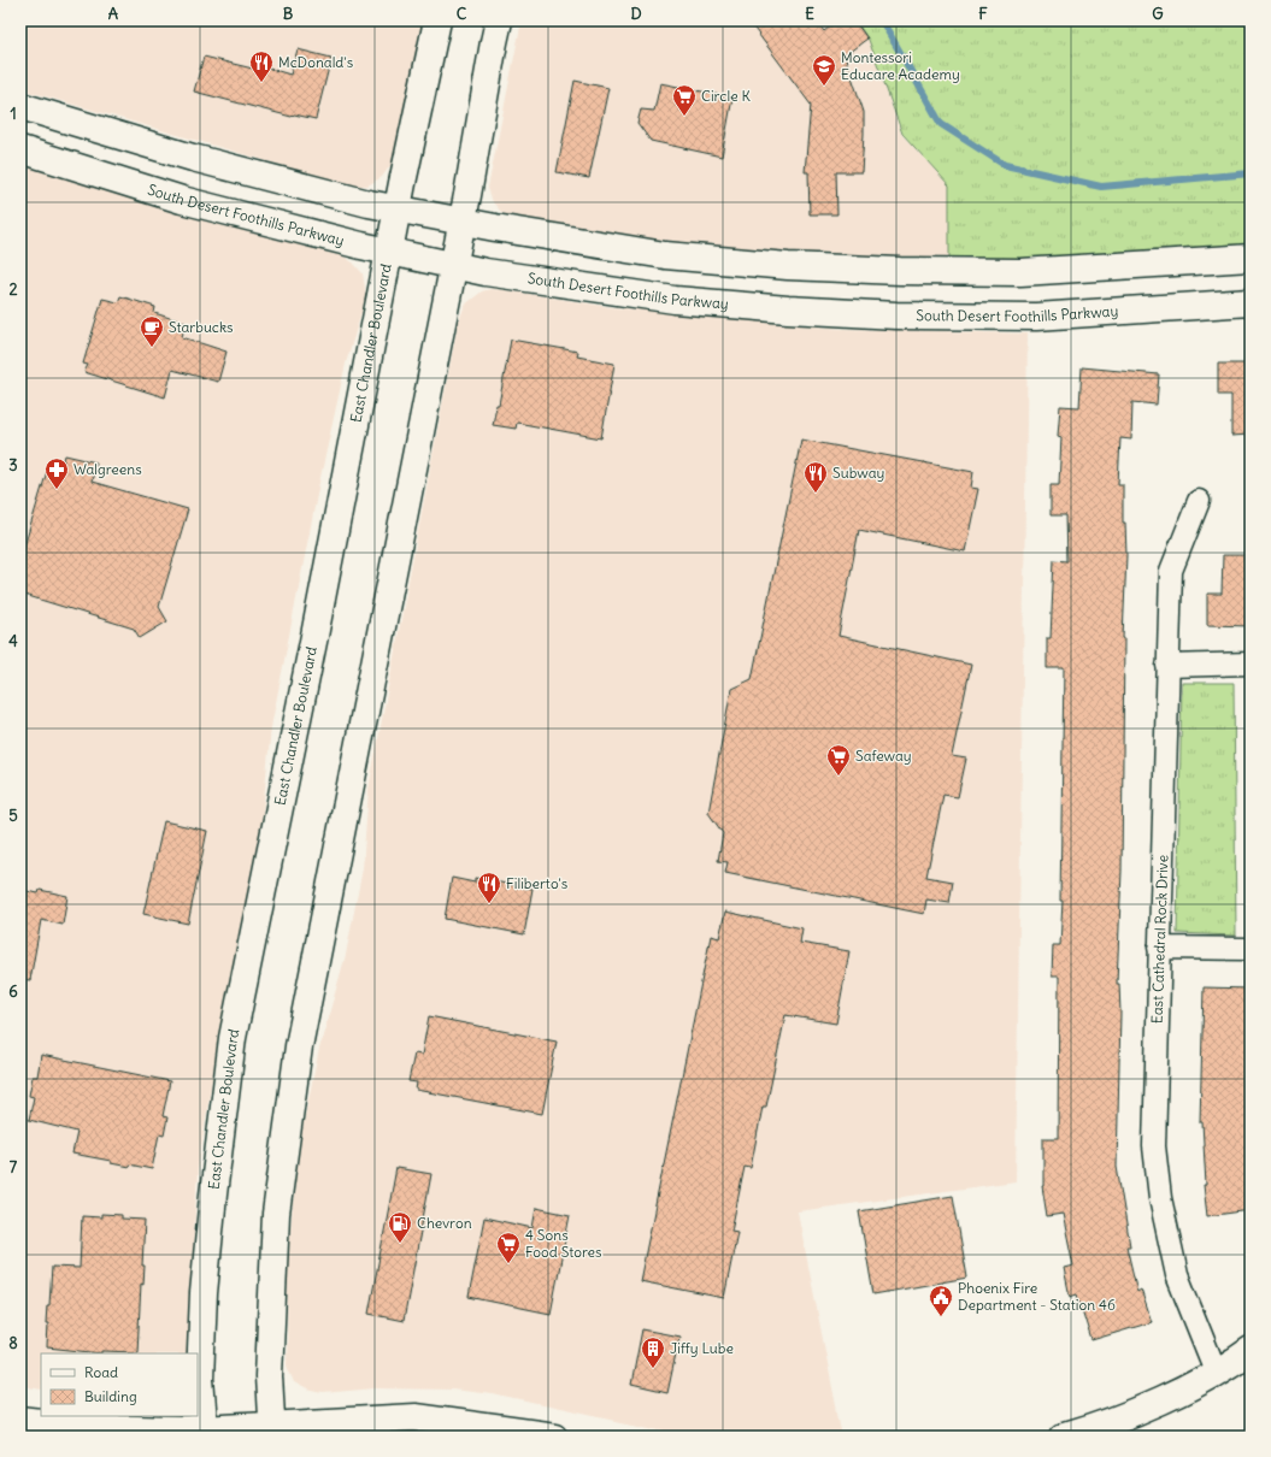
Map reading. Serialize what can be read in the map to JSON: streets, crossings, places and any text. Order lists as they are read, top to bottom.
{
  "streets": {
    "street": ["South Desert Foothills Parkway", "East Chandler Boulevard", "East Cathedral Rock Drive"]
  },
  "crossings": [
    ["South Desert Foothills Parkway", "East Chandler Boulevard"]
  ],
  "places": {
    "restaurant": ["McDonald's", "Subway", "Filiberto's"],
    "school or university": ["Montessori Educare Academy"],
    "supermarket": ["Circle K", "Safeway", "4 Sons Food Stores"],
    "cafe": ["Starbucks"],
    "pharmacy": ["Walgreens"],
    "fuel station": ["Chevron"],
    "public building": ["Phoenix Fire Department - Station 46"],
    "building": ["Jiffy Lube"]
  },
  "legend": ["Road", "Building"],
  "grid": {
    "columns": [
      "A",
      "B",
      "C",
      "D",
      "E",
      "F",
      "G"
    ],
    "rows": [
      "1",
      "2",
      "3",
      "4",
      "5",
      "6",
      "7",
      "8"
    ]
  }
}
